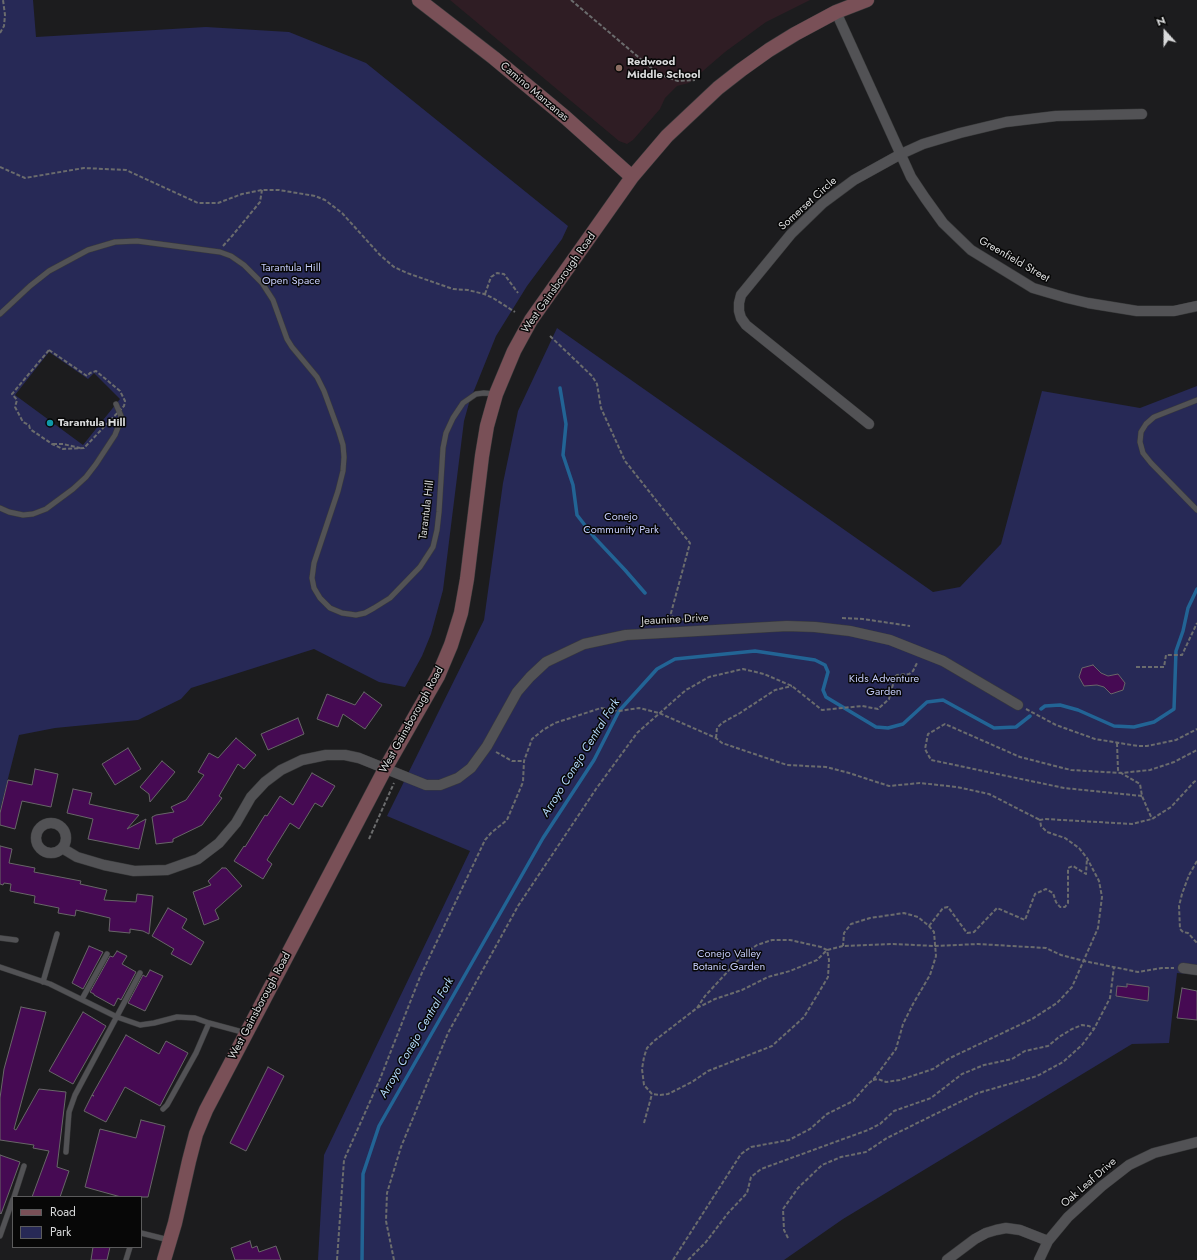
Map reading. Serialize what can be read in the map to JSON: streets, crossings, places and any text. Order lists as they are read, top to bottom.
{
  "streets": {
    "street": [
      "Camino Manzanas",
      "Somerset Circle",
      "Greenfield Street",
      "West Gainsborough Road",
      "Jeaunine Drive",
      "Oak Leaf Drive"
    ],
    "lane": ["Tarantula Hill"]
  },
  "crossings": [
    ["Camino Manzanas", "West Gainsborough Road"],
    ["Somerset Circle", "Greenfield Street"],
    ["West Gainsborough Road", "Tarantula Hill"],
    ["West Gainsborough Road", "Jeaunine Drive"]
  ],
  "water": ["Arroyo Conejo Central Fork"],
  "parks": [
    "Tarantula Hill Open Space",
    "Conejo Community Park",
    "Kids Adventure Garden",
    "Conejo Valley Botanic Garden"
  ],
  "places": ["Redwood Middle School", "Tarantula Hill"],
  "legend": ["Road", "Park"],
  "north": "top"
}
